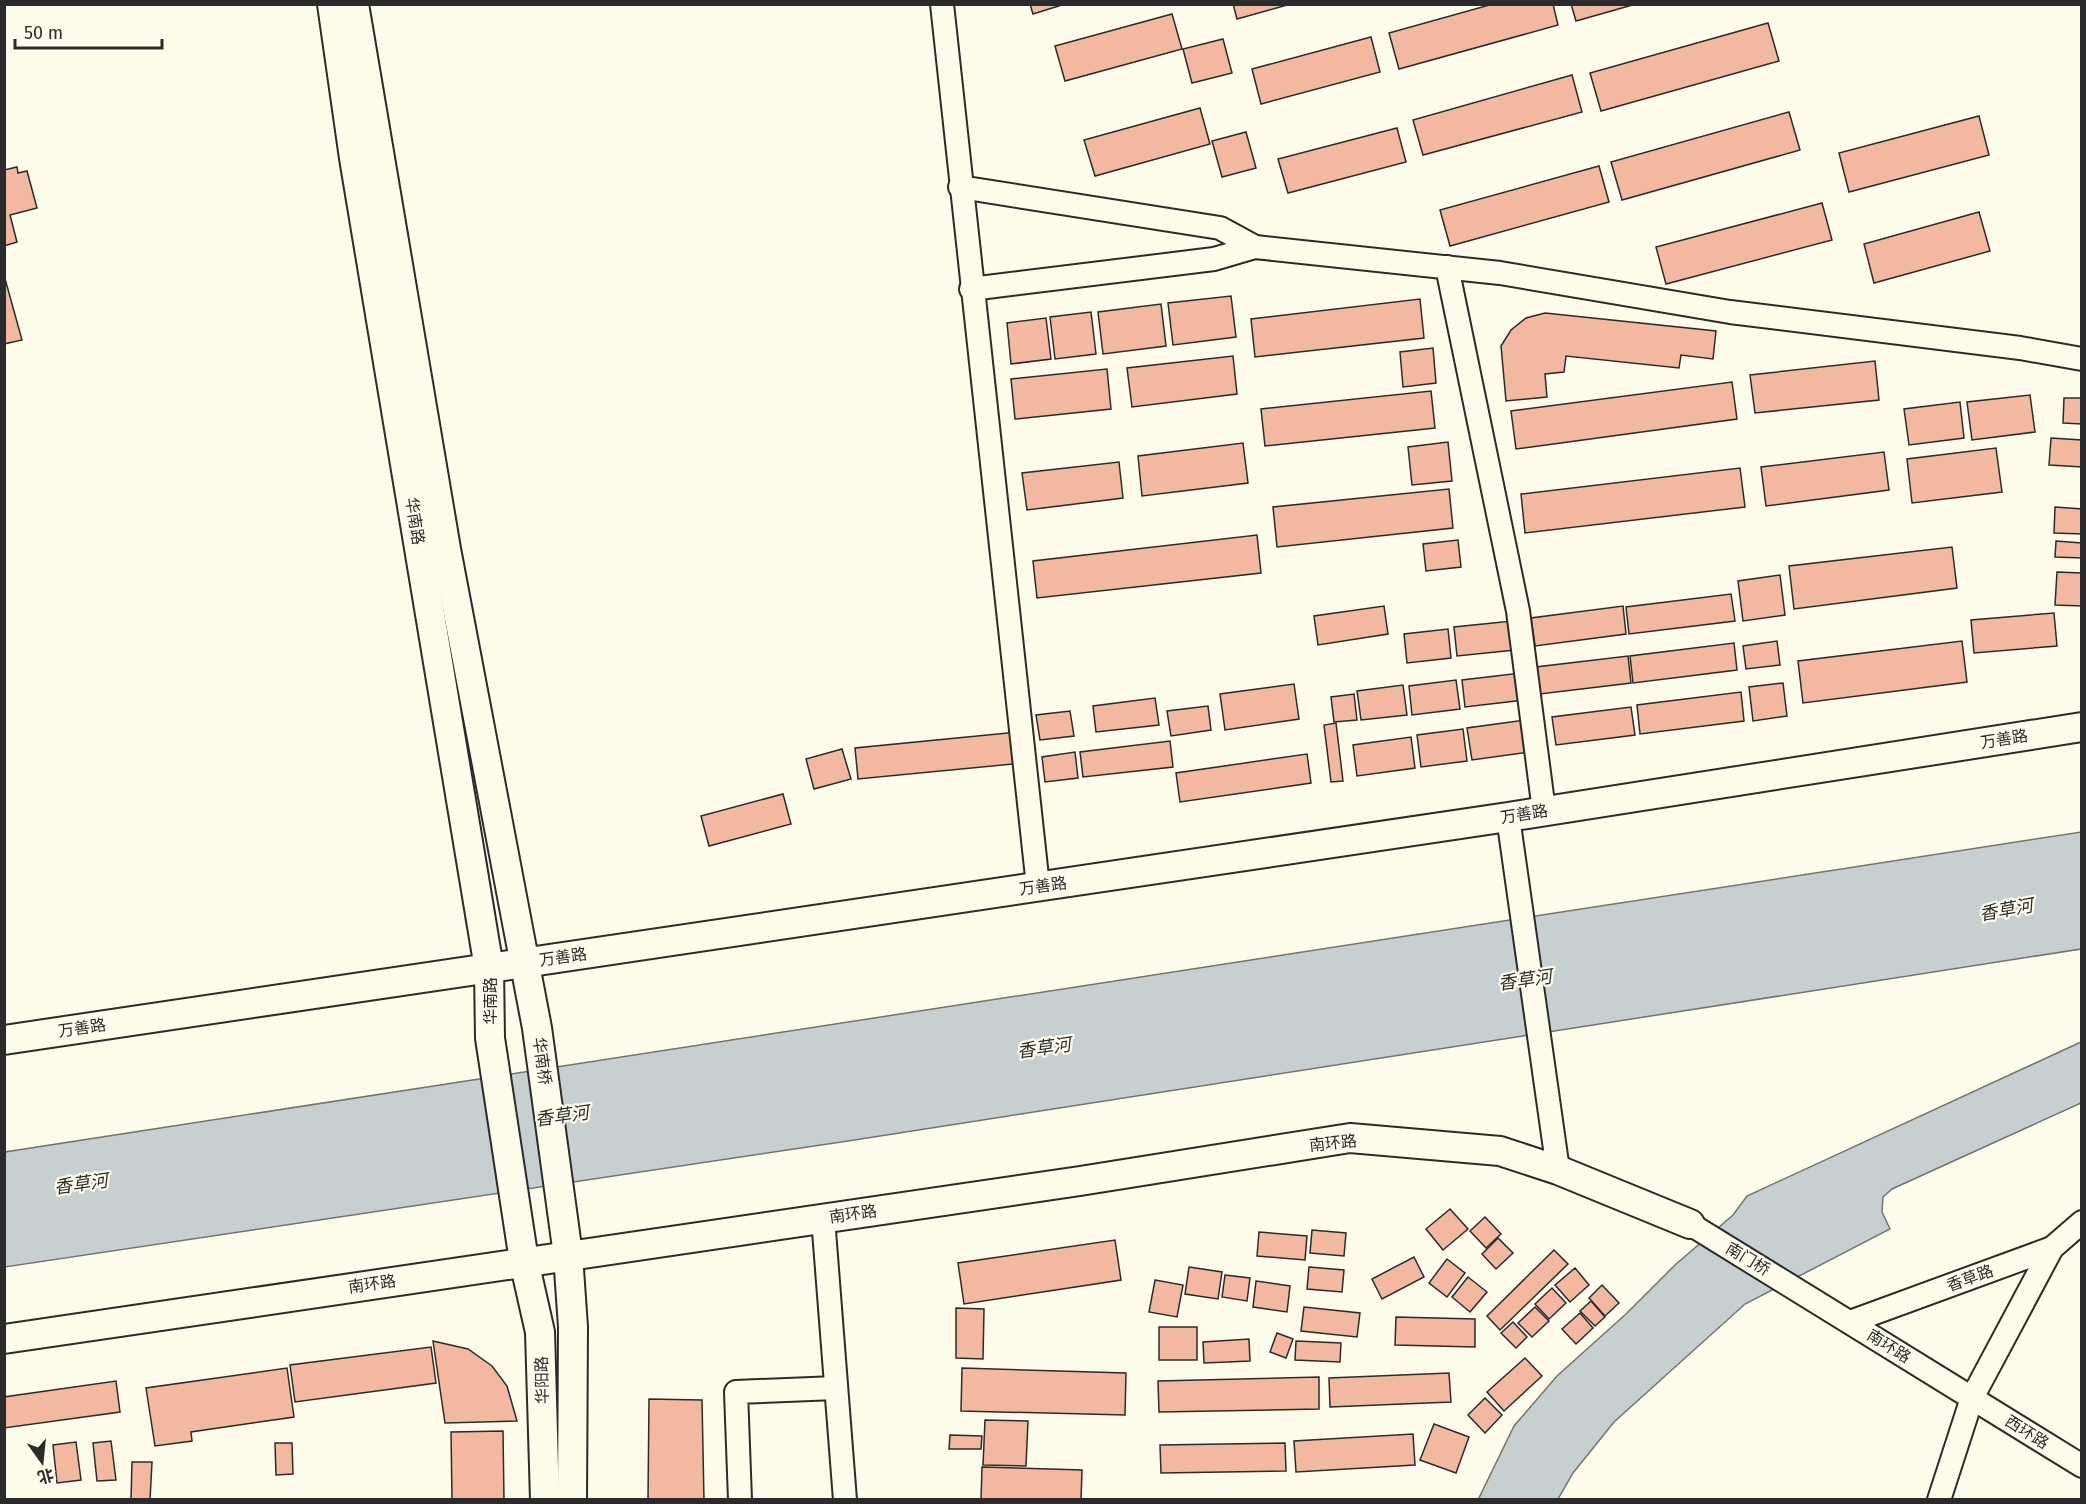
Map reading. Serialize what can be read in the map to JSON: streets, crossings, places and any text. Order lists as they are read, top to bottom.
{
  "streets": {
    "main road": [
      "华南路",
      "万善路",
      "华南桥",
      "南环路",
      "华阳路"
    ],
    "street": ["南门桥", "香草路", "西环路"]
  },
  "crossings": [
    ["华南路", "万善路"],
    ["华南路", "华南桥"],
    ["华南路", "南环路"],
    ["华南路", "华阳路"],
    ["华南桥", "南环路"],
    ["南环路", "南门桥"],
    ["南环路", "香草路"],
    ["南环路", "华阳路"],
    ["南环路", "西环路"]
  ],
  "water": ["香草河"],
  "scale_bar": "50 m",
  "north": "bottom"
}
